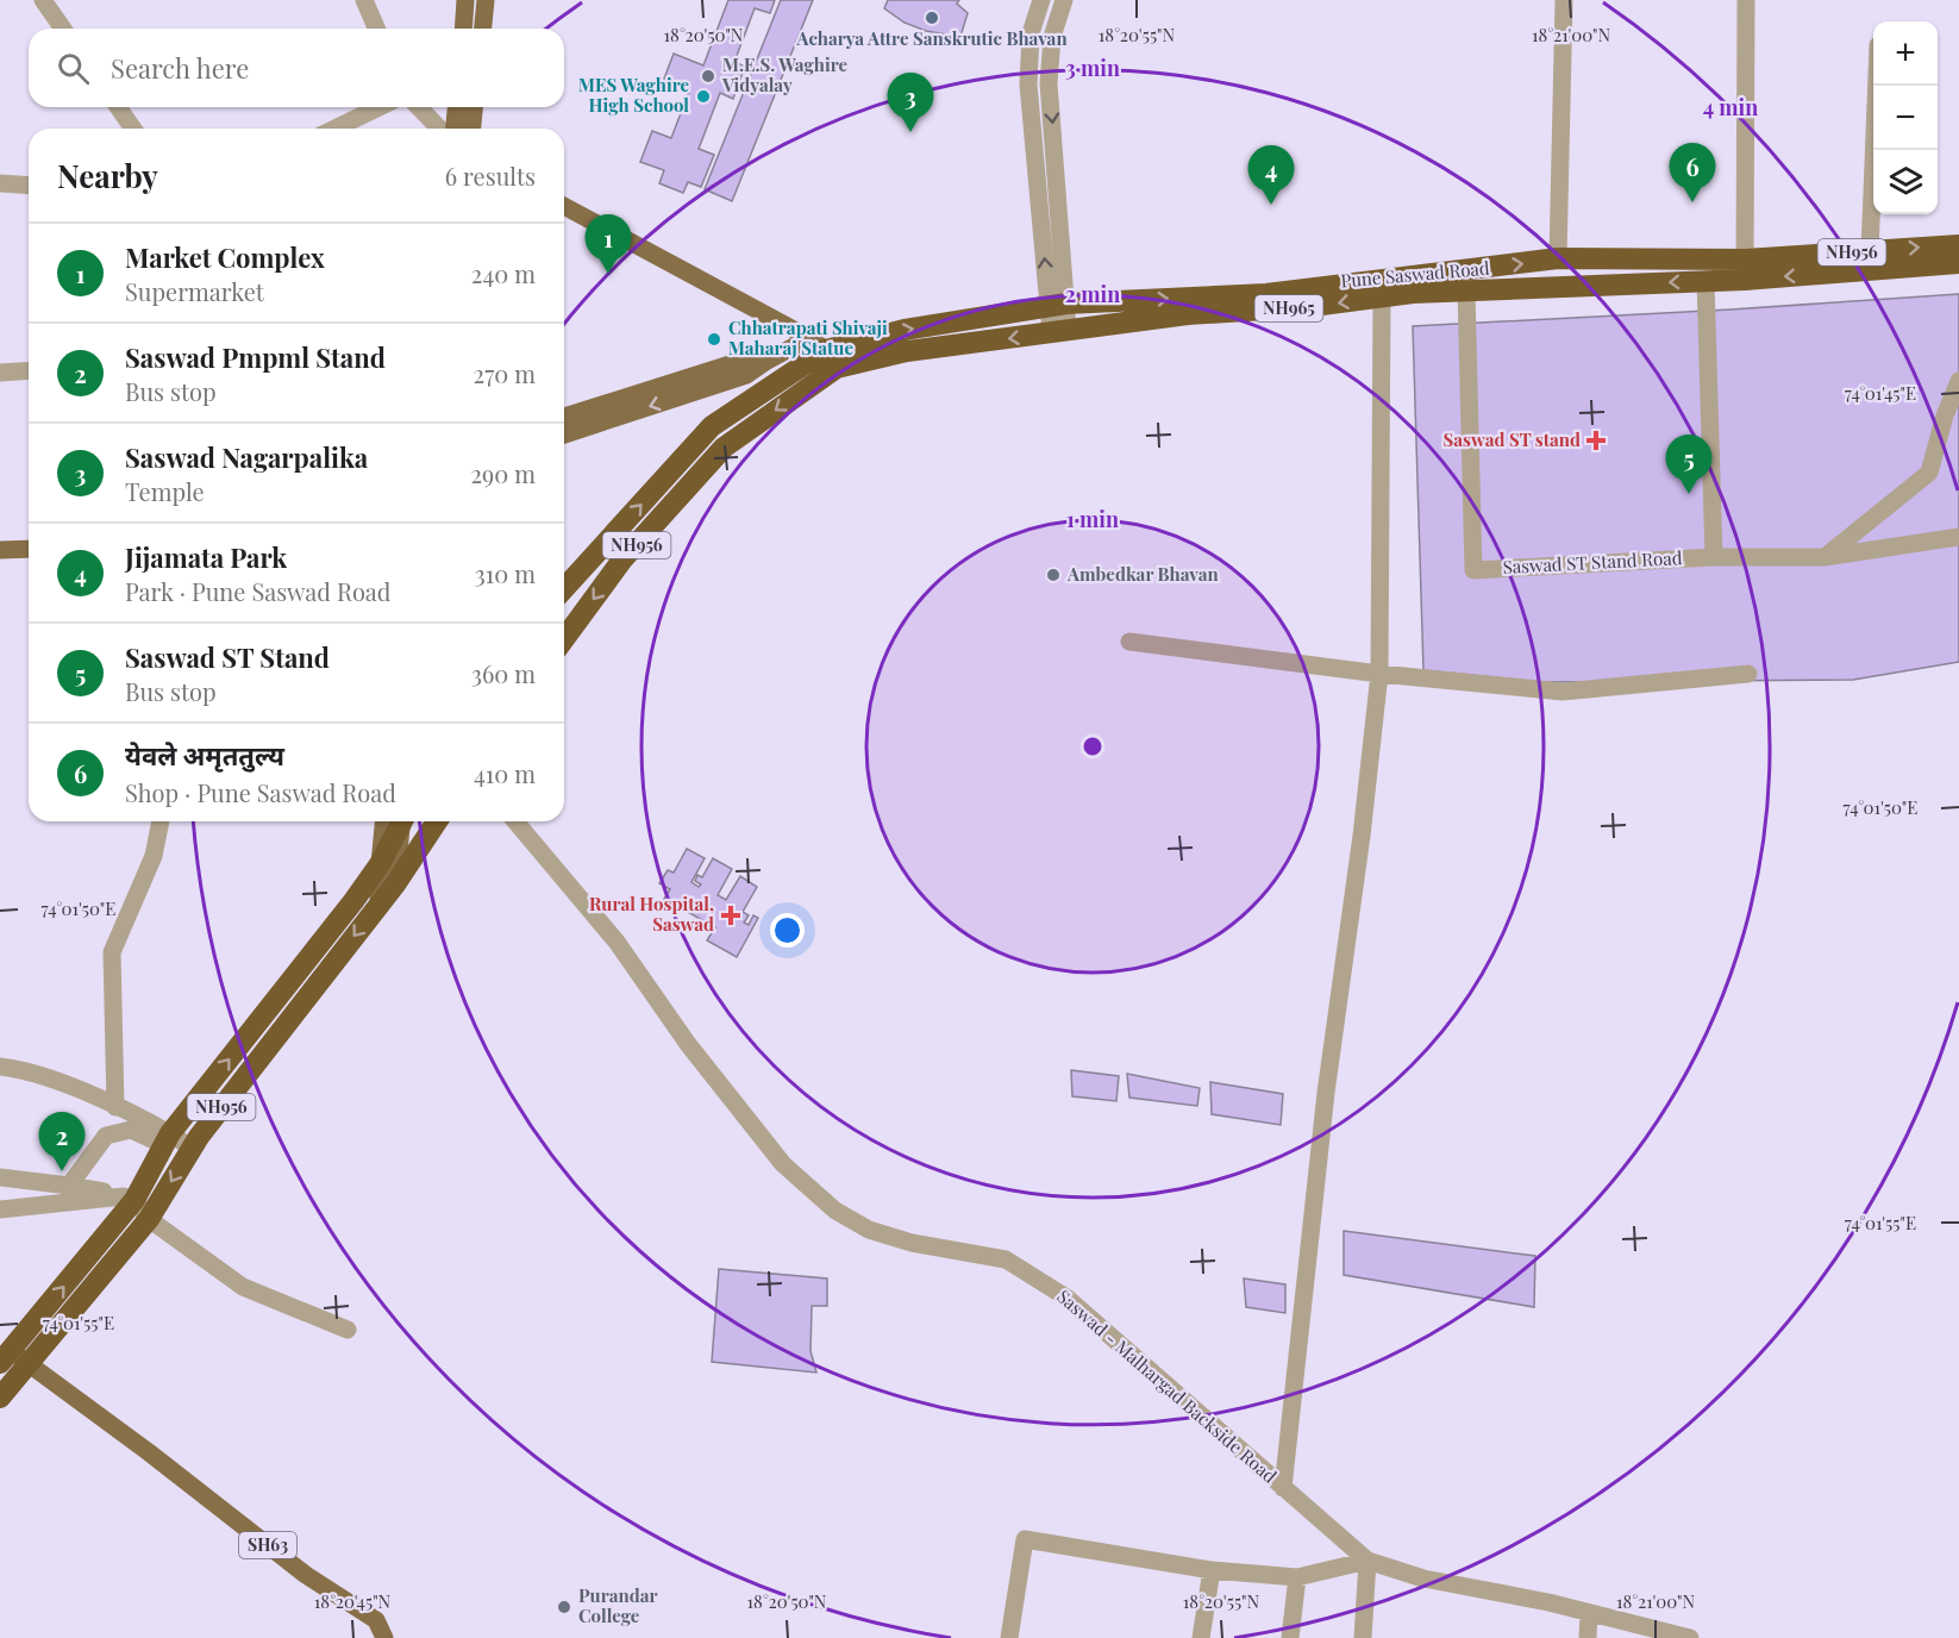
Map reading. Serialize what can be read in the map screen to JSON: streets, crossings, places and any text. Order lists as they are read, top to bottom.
{
  "streets": {
    "highway": ["NH956", "Pune Saswad Road", "NH965"],
    "main road": ["SH63"],
    "street": ["Saswad ST Stand Road", "Saswad - Malhargad Backside Road"]
  },
  "crossings": [
    ["NH956", "Pune Saswad Road"],
    ["NH956", "NH965"],
    ["NH956", "SH63"],
    ["Pune Saswad Road", "NH965"],
    ["Pune Saswad Road", "Saswad ST Stand Road"]
  ],
  "places": {
    "other": [
      "Acharya Attre Sanskrutic Bhavan",
      "M.E.S. Waghire Vidyalay",
      "MES Waghire High School",
      "Chhatrapati Shivaji Maharaj Statue",
      "Ambedkar Bhavan",
      "Purandar College"
    ],
    "health": ["Saswad ST stand", "Rural Hospital, Saswad"]
  },
  "page": {
    "map_buttons": ["+", "−"],
    "search": "Search here",
    "pins": [
      "3",
      "6",
      "4",
      "1",
      "5",
      "2"
    ],
    "heading": ["Nearby", "6 results"],
    "list": [
      {
        "mark": "1",
        "name": "Market Complex",
        "note": "Supermarket",
        "value": "240 m"
      },
      {
        "mark": "2",
        "name": "Saswad Pmpml Stand",
        "note": "Bus stop",
        "value": "270 m"
      },
      {
        "mark": "3",
        "name": "Saswad Nagarpalika",
        "note": "Temple",
        "value": "290 m"
      },
      {
        "mark": "4",
        "name": "Jijamata Park",
        "note": "Park · Pune Saswad Road",
        "value": "310 m"
      },
      {
        "mark": "5",
        "name": "Saswad ST Stand",
        "note": "Bus stop",
        "value": "360 m"
      },
      {
        "mark": "6",
        "name": "येवले अमृततुल्य",
        "note": "Shop · Pune Saswad Road",
        "value": "410 m"
      }
    ]
  },
  "coordinates": [
    "18°20'50\"N",
    "18°20'55\"N",
    "18°21'00\"N",
    "74°01'45\"E",
    "74°01'50\"E",
    "74°01'55\"E",
    "18°20'45\"N"
  ],
  "rings": [
    "3 min",
    "4 min",
    "2 min",
    "1 min"
  ]
}
